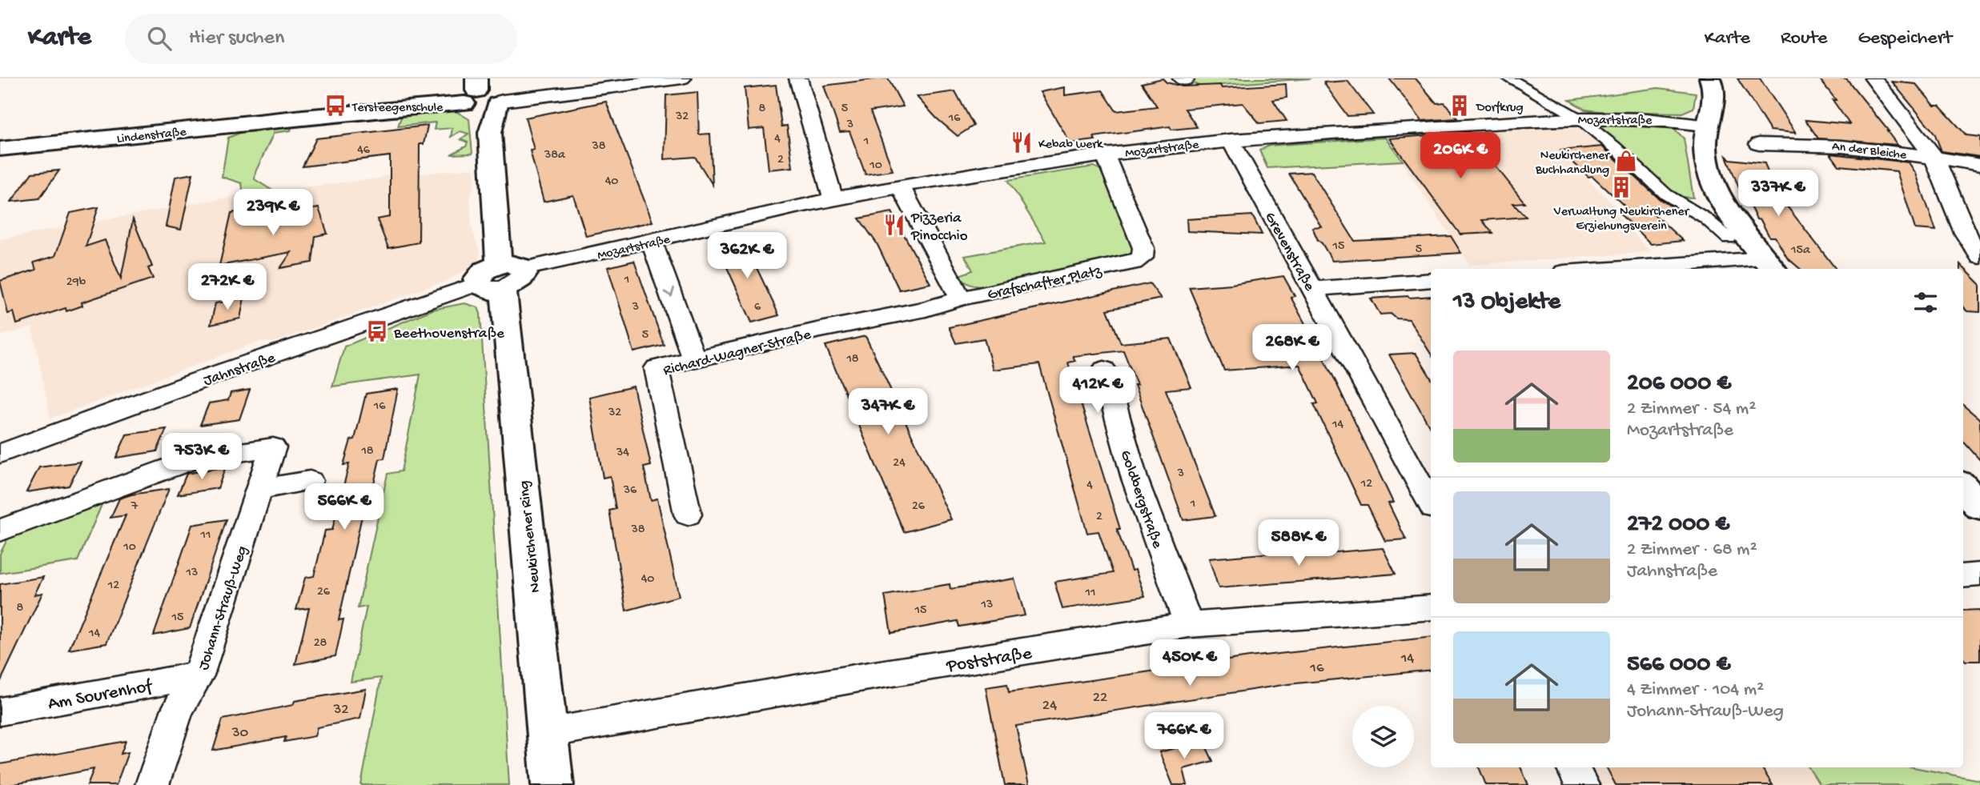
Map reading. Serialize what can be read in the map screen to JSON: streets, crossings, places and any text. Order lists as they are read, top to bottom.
{
  "streets": {
    "street": [
      "Mozartstraße",
      "Lindenstraße",
      "An der Bleiche",
      "Grevenstraße",
      "Grafschafter Platz",
      "Richard-Wagner-Straße",
      "Jahnstraße",
      "Goldbergstraße",
      "Neukirchener Ring",
      "Johann-Strauß-Weg",
      "Poststraße",
      "Am Sourenhof"
    ]
  },
  "crossings": [
    ["Mozartstraße", "Grevenstraße"],
    ["Mozartstraße", "Grafschafter Platz"],
    ["Mozartstraße", "Jahnstraße"],
    ["Mozartstraße", "Neukirchener Ring"],
    ["Lindenstraße", "Neukirchener Ring"],
    ["Grafschafter Platz", "Richard-Wagner-Straße"],
    ["Jahnstraße", "Neukirchener Ring"],
    ["Goldbergstraße", "Poststraße"],
    ["Neukirchener Ring", "Poststraße"],
    ["Johann-Strauß-Weg", "Am Sourenhof"]
  ],
  "places": {
    "bus stop": ["Tersteegenschule", "Beethovenstraße"],
    "building": ["Dorfkrug", "Verwaltung Neukirchener Erziehungsverein"],
    "restaurant": ["Kebab werk", "Pizzeria Pinocchio"],
    "shop": ["Neukirchener Buchhandlung"]
  },
  "house_numbers": [
    "8",
    "5",
    "32",
    "16",
    "3",
    "4",
    "1",
    "38",
    "46",
    "38a",
    "2",
    "10",
    "40",
    "15",
    "5",
    "15a",
    "1",
    "29b",
    "3",
    "6",
    "5",
    "18",
    "16",
    "32",
    "14",
    "18",
    "34",
    "24",
    "3",
    "12",
    "4",
    "36",
    "1",
    "7",
    "26",
    "2",
    "38",
    "11",
    "10",
    "13",
    "40",
    "12",
    "26",
    "11",
    "13",
    "8",
    "15",
    "15",
    "14",
    "28",
    "14",
    "16",
    "22",
    "24",
    "32",
    "30"
  ],
  "page": {
    "header": "Karte",
    "search": "Hier suchen",
    "nav": ["Karte", "Route", "Gespeichert"],
    "price": [
      "206K €",
      "337K €",
      "239K €",
      "362K €",
      "272K €",
      "268K €",
      "412K €",
      "347K €",
      "753K €",
      "566K €",
      "588K €",
      "450K €",
      "766K €"
    ],
    "heading": "13 Objekte",
    "list": [
      {
        "name": "206 000 €",
        "note": "2 Zimmer · 54 m² · Mozartstraße"
      },
      {
        "name": "272 000 €",
        "note": "2 Zimmer · 68 m² · Jahnstraße"
      },
      {
        "name": "566 000 €",
        "note": "4 Zimmer · 104 m² · Johann-Strauß-Weg"
      }
    ]
  }
}
